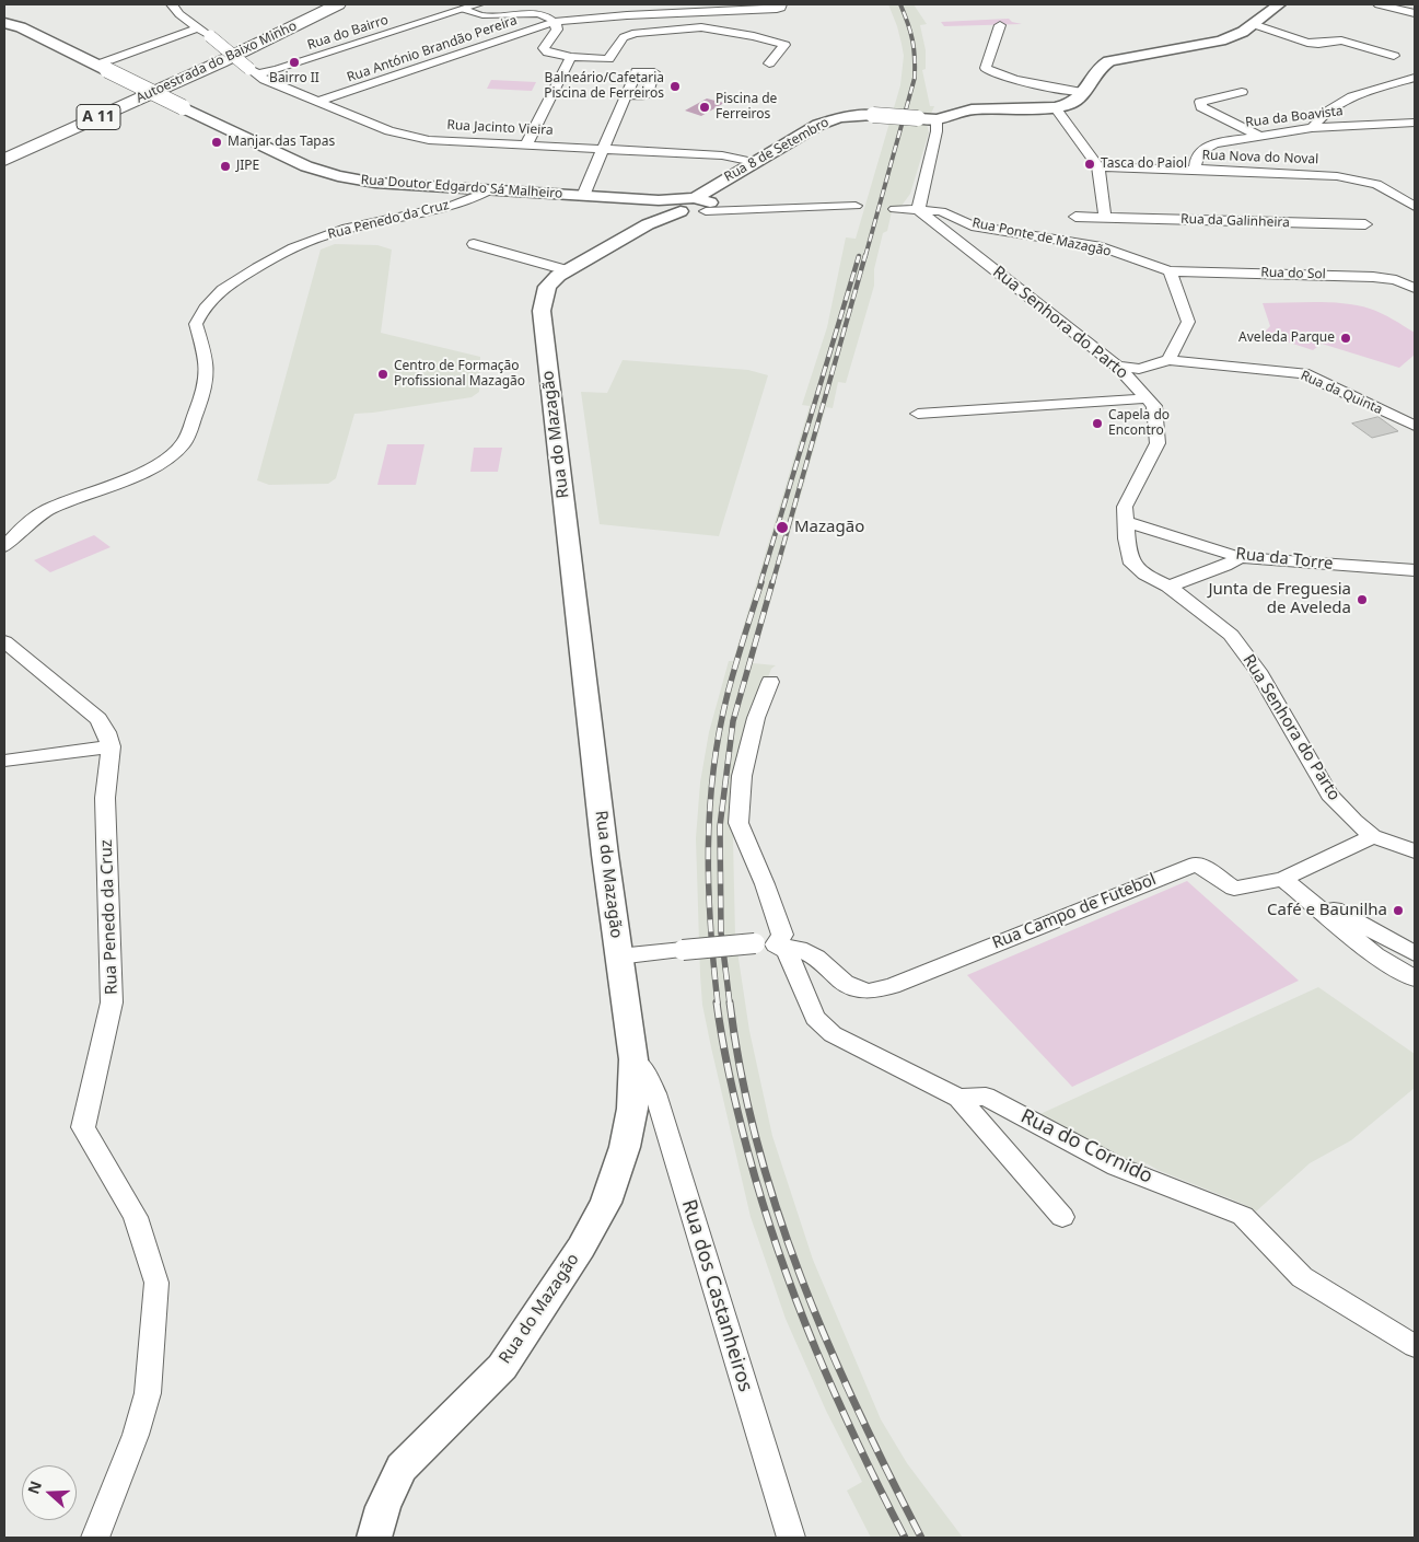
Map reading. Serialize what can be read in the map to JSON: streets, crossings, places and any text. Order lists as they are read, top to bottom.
{
  "streets": {
    "highway": ["Autoestrada do Baixo Minho", "A 11"],
    "street": [
      "Rua do Bairro",
      "Rua António Brandão Pereira",
      "Rua da Boavista",
      "Rua Jacinto Vieira",
      "Rua 8 de Setembro",
      "Rua Nova do Noval",
      "Rua Doutor Edgardo Sá Malheiro",
      "Rua Penedo da Cruz",
      "Rua da Galinheira",
      "Rua Ponte de Mazagão",
      "Rua do Sol",
      "Rua Senhora do Parto",
      "Rua da Quinta",
      "Rua do Mazagão",
      "Rua da Torre",
      "Rua Campo de Futebol",
      "Rua do Cornido",
      "Rua dos Castanheiros"
    ]
  },
  "crossings": [
    ["Rua do Bairro", "Rua Jacinto Vieira"],
    ["Rua António Brandão Pereira", "Rua Jacinto Vieira"],
    ["Rua da Boavista", "Rua Nova do Noval"],
    ["Rua Jacinto Vieira", "Rua 8 de Setembro"],
    ["Rua 8 de Setembro", "Rua Doutor Edgardo Sá Malheiro"],
    ["Rua 8 de Setembro", "Rua do Mazagão"],
    ["Rua Doutor Edgardo Sá Malheiro", "Rua Penedo da Cruz"],
    ["Rua Doutor Edgardo Sá Malheiro", "Rua do Mazagão"],
    ["Rua Ponte de Mazagão", "Rua do Sol"],
    ["Rua Ponte de Mazagão", "Rua Senhora do Parto"],
    ["Rua Senhora do Parto", "Rua da Torre"],
    ["Rua Senhora do Parto", "Rua Campo de Futebol"],
    ["Rua do Mazagão", "Rua dos Castanheiros"],
    ["Rua Campo de Futebol", "Rua do Cornido"]
  ],
  "places": [
    "Bairro II",
    "Balneário/Cafetaria Piscina de Ferreiros",
    "Piscina de Ferreiros",
    "Manjar das Tapas",
    "Tasca do Paiol",
    "JIPE",
    "Aveleda Parque",
    "Centro de Formação Profissional Mazagão",
    "Capela do Encontro",
    "Mazagão",
    "Junta de Freguesia de Aveleda",
    "Café e Baunilha"
  ],
  "north": "left"
}
